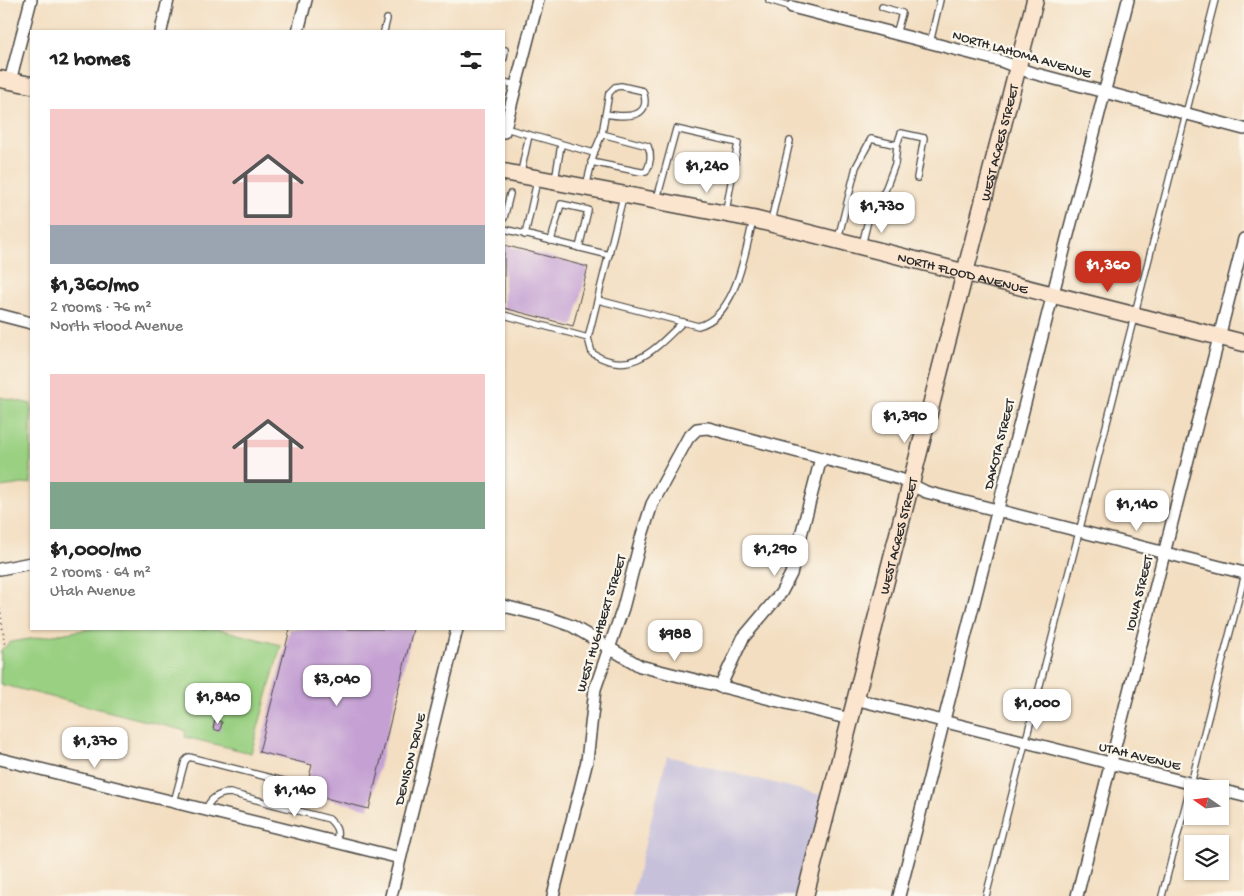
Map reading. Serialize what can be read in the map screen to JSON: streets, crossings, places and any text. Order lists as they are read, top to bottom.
{
  "streets": {
    "street": [
      "NORTH LAHOMA AVENUE",
      "WEST ACRES STREET",
      "NORTH FLOOD AVENUE",
      "DAKOTA STREET",
      "IOWA STREET",
      "WEST HUGHBERT STREET",
      "UTAH AVENUE",
      "DENISON DRIVE"
    ]
  },
  "crossings": [
    ["NORTH LAHOMA AVENUE", "WEST ACRES STREET"],
    ["NORTH LAHOMA AVENUE", "DAKOTA STREET"],
    ["WEST ACRES STREET", "NORTH FLOOD AVENUE"],
    ["WEST ACRES STREET", "UTAH AVENUE"],
    ["NORTH FLOOD AVENUE", "DAKOTA STREET"],
    ["NORTH FLOOD AVENUE", "IOWA STREET"],
    ["DAKOTA STREET", "UTAH AVENUE"],
    ["IOWA STREET", "UTAH AVENUE"]
  ],
  "north": "left",
  "page": {
    "heading": "12 homes",
    "list": [
      {
        "name": "$1,360/mo",
        "note": "2 rooms · 76 m² · North Flood Avenue"
      },
      {
        "name": "$1,000/mo",
        "note": "2 rooms · 64 m² · Utah Avenue"
      }
    ],
    "price": [
      "$1,240",
      "$1,730",
      "$1,360",
      "$1,390",
      "$1,140",
      "$1,290",
      "$988",
      "$3,040",
      "$1,840",
      "$1,000",
      "$1,370",
      "$1,140"
    ]
  }
}
